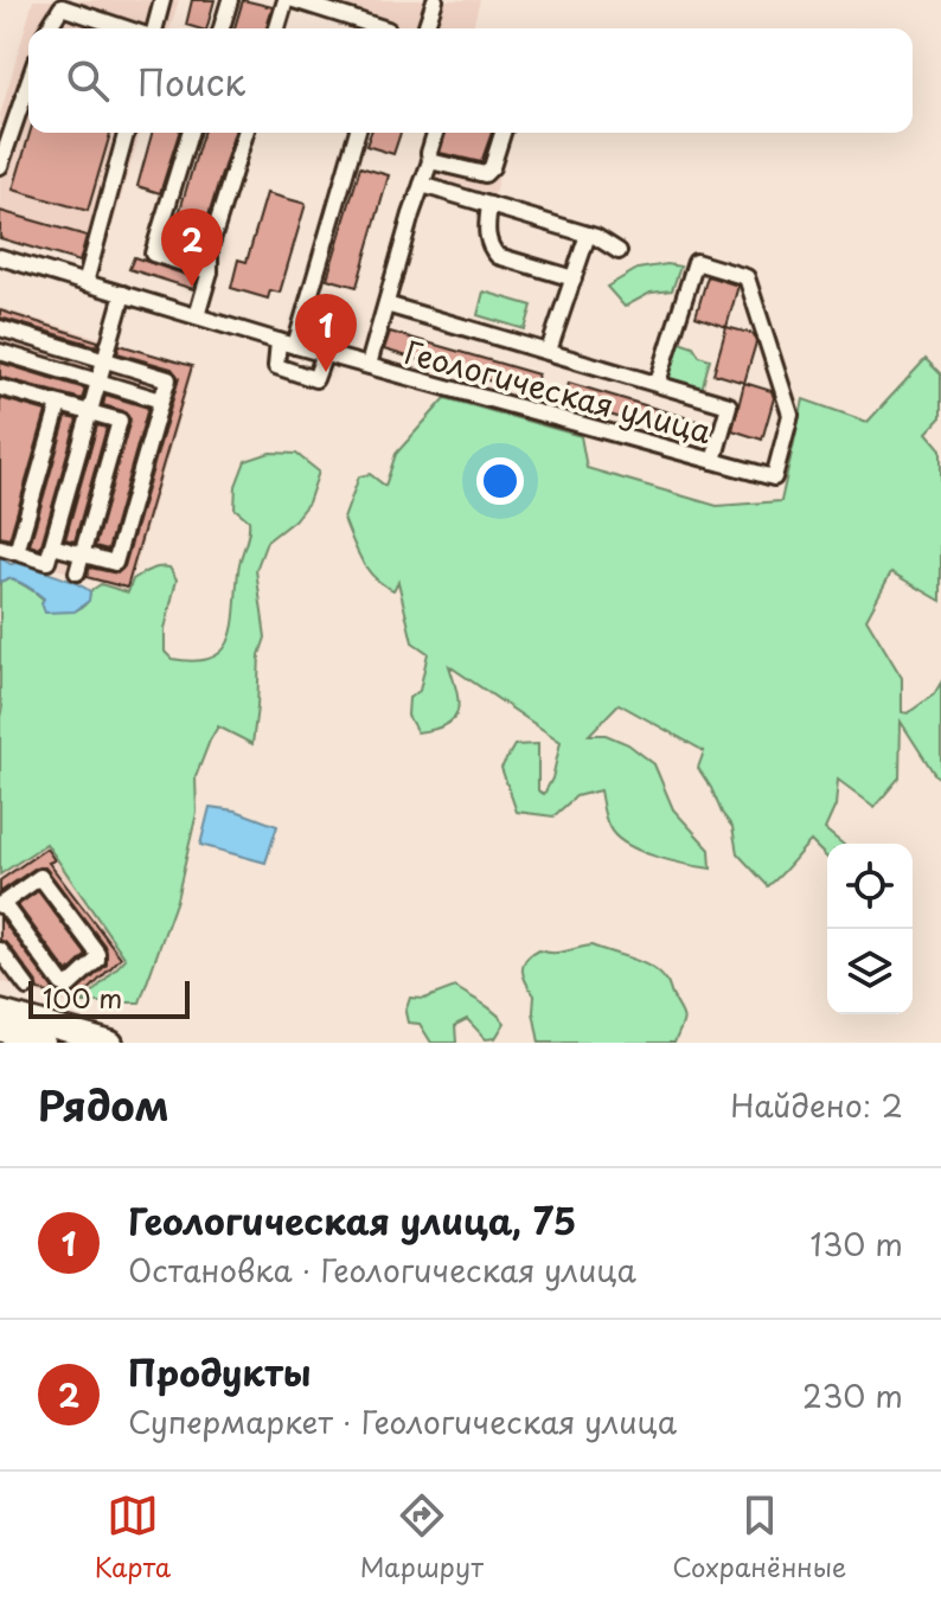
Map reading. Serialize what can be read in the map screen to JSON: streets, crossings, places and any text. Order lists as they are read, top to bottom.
{
  "streets": {
    "street": ["Геологическая улица"]
  },
  "scale_bar": "100 m",
  "page": {
    "search": "Поиск",
    "pins": ["2", "1"],
    "scale": "100 m",
    "heading": ["Рядом", "Найдено: 2"],
    "list": [
      {
        "mark": "1",
        "name": "Геологическая улица, 75",
        "note": "Остановка · Геологическая улица",
        "value": "130 m"
      },
      {
        "mark": "2",
        "name": "Продукты",
        "note": "Супермаркет · Геологическая улица",
        "value": "230 m"
      }
    ],
    "nav": ["Карта", "Маршрут", "Сохранённые"]
  }
}
